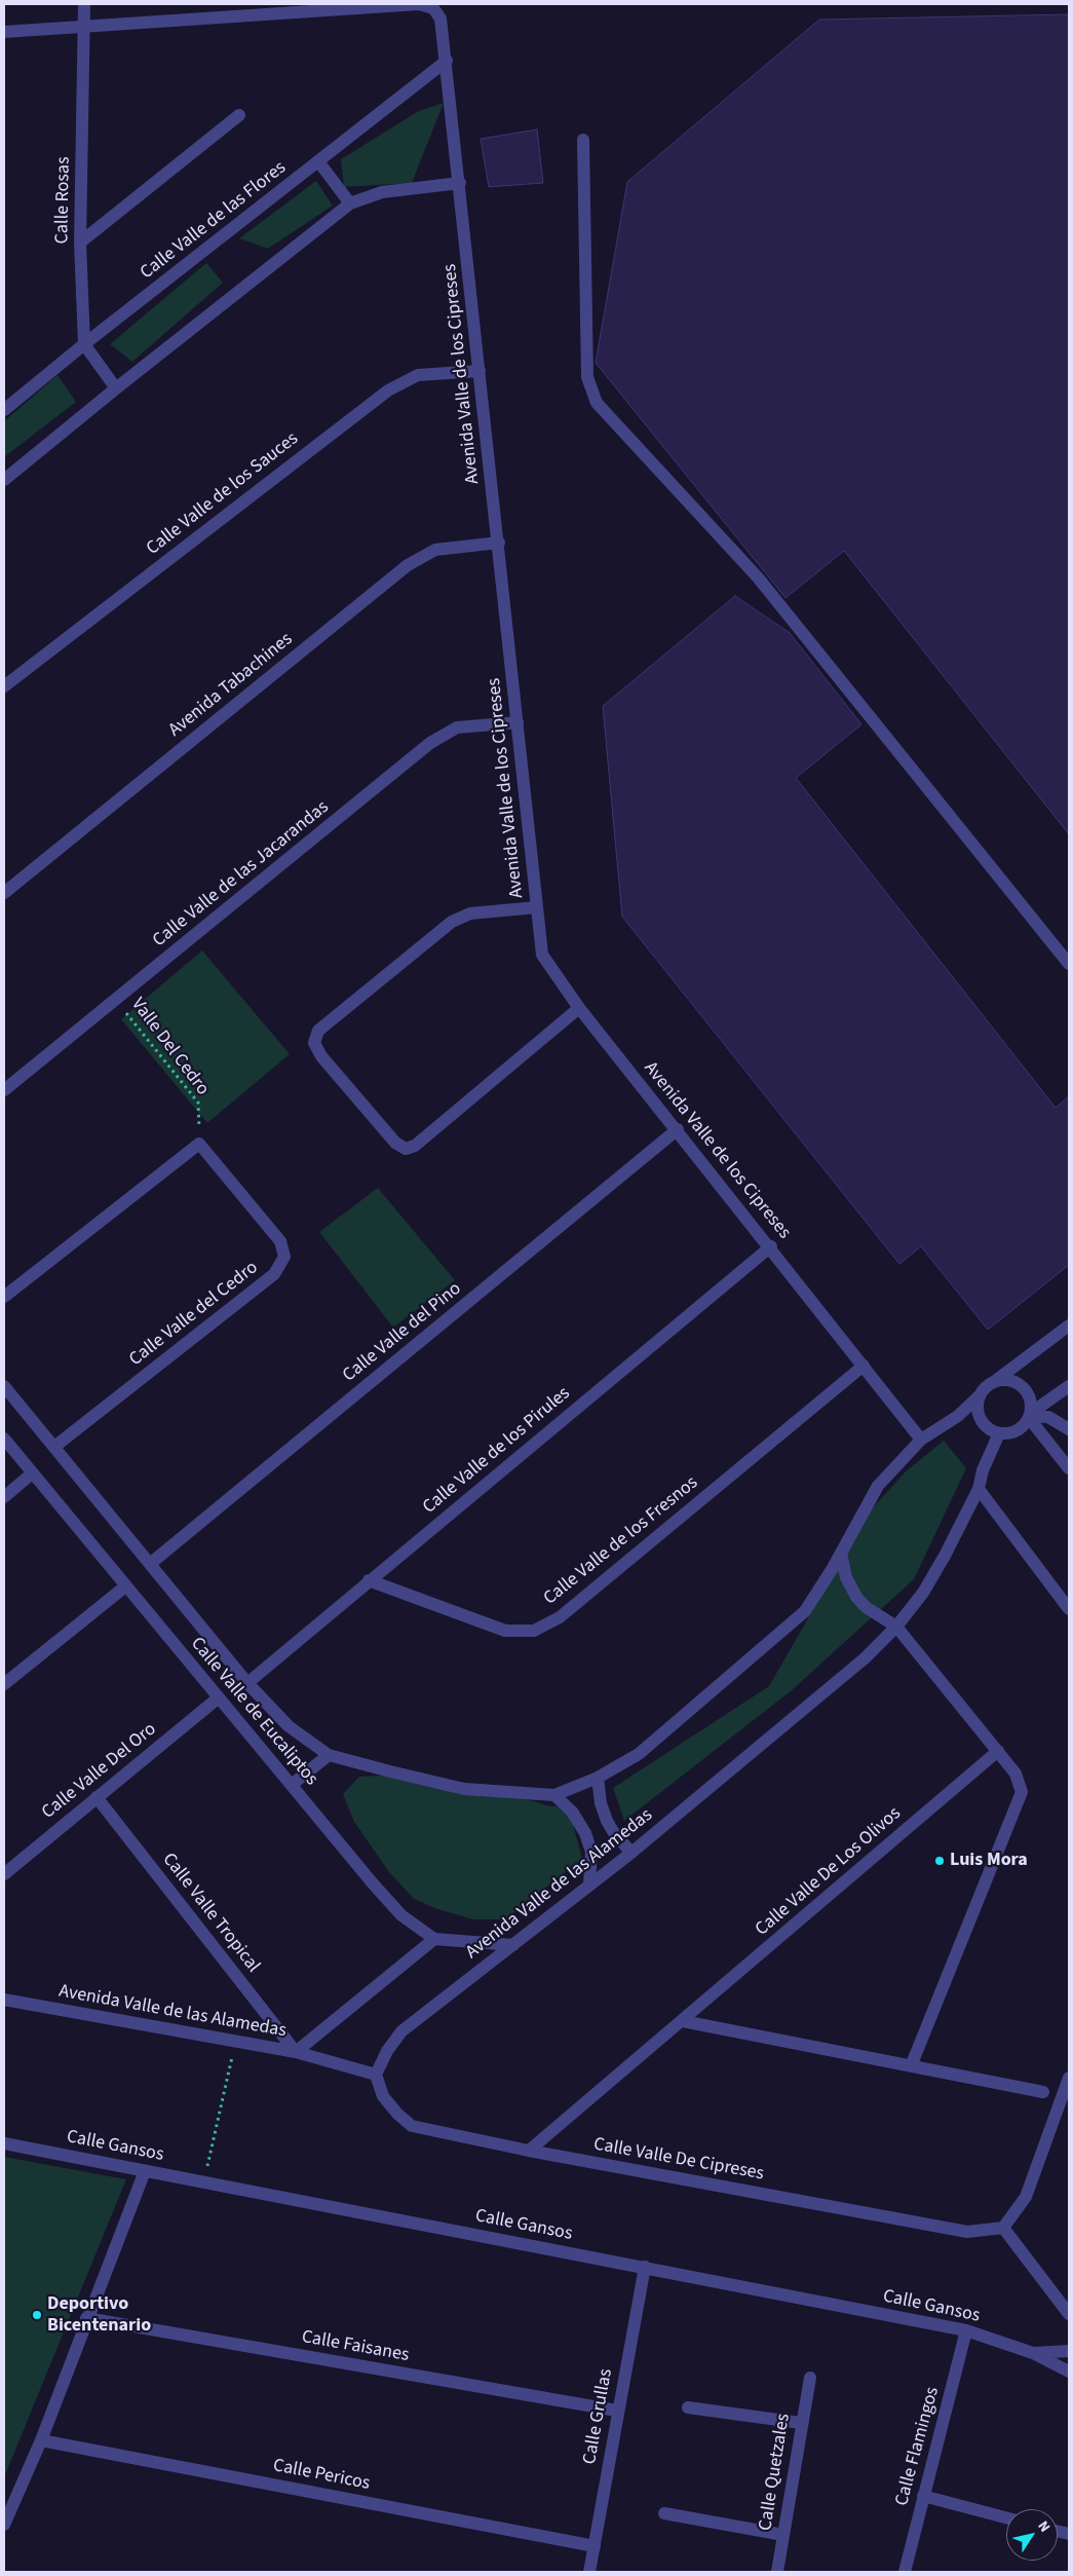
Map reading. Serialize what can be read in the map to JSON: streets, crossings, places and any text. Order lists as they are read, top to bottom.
{
  "streets": {
    "street": [
      "Calle Rosas",
      "Calle Valle de las Flores",
      "Avenida Valle de los Cipreses",
      "Calle Valle de los Sauces",
      "Avenida Tabachines",
      "Calle Valle de las Jacarandas",
      "Calle Valle del Cedro",
      "Calle Valle del Pino",
      "Calle Valle de los Pirules",
      "Calle Valle de los Fresnos",
      "Calle Valle de Eucaliptos",
      "Calle Valle Del Oro",
      "Calle Valle De Los Olivos",
      "Avenida Valle de las Alamedas",
      "Calle Valle Tropical",
      "Calle Gansos",
      "Calle Valle De Cipreses",
      "Calle Faisanes",
      "Calle Grullas",
      "Calle Flamingos",
      "Calle Quetzales",
      "Calle Pericos"
    ],
    "path": ["Valle Del Cedro"]
  },
  "crossings": [
    ["Calle Rosas", "Calle Valle de las Flores"],
    ["Calle Rosas", "Avenida Valle de los Cipreses"],
    ["Calle Valle de las Flores", "Avenida Valle de los Cipreses"],
    ["Avenida Valle de los Cipreses", "Calle Valle de los Sauces"],
    ["Avenida Valle de los Cipreses", "Avenida Tabachines"],
    ["Avenida Valle de los Cipreses", "Calle Valle de las Jacarandas"],
    ["Avenida Valle de los Cipreses", "Calle Valle del Pino"],
    ["Avenida Valle de los Cipreses", "Calle Valle de los Pirules"],
    ["Avenida Valle de los Cipreses", "Calle Valle de los Fresnos"],
    ["Calle Valle de las Jacarandas", "Valle Del Cedro"],
    ["Valle Del Cedro", "Calle Valle del Cedro"],
    ["Calle Valle del Cedro", "Calle Valle de Eucaliptos"],
    ["Calle Valle del Pino", "Calle Valle de Eucaliptos"],
    ["Calle Valle de los Pirules", "Calle Valle de los Fresnos"],
    ["Calle Valle de los Pirules", "Calle Valle de Eucaliptos"],
    ["Calle Valle de Eucaliptos", "Calle Valle Del Oro"],
    ["Calle Valle Del Oro", "Calle Valle Tropical"],
    ["Calle Valle De Los Olivos", "Calle Valle De Cipreses"],
    ["Avenida Valle de las Alamedas", "Calle Valle Tropical"],
    ["Avenida Valle de las Alamedas", "Calle Valle De Cipreses"],
    ["Calle Gansos", "Calle Grullas"],
    ["Calle Gansos", "Calle Flamingos"],
    ["Calle Faisanes", "Calle Grullas"],
    ["Calle Grullas", "Calle Pericos"]
  ],
  "places": ["Luis Mora", "Deportivo Bicentenario"],
  "north": "top right"
}
